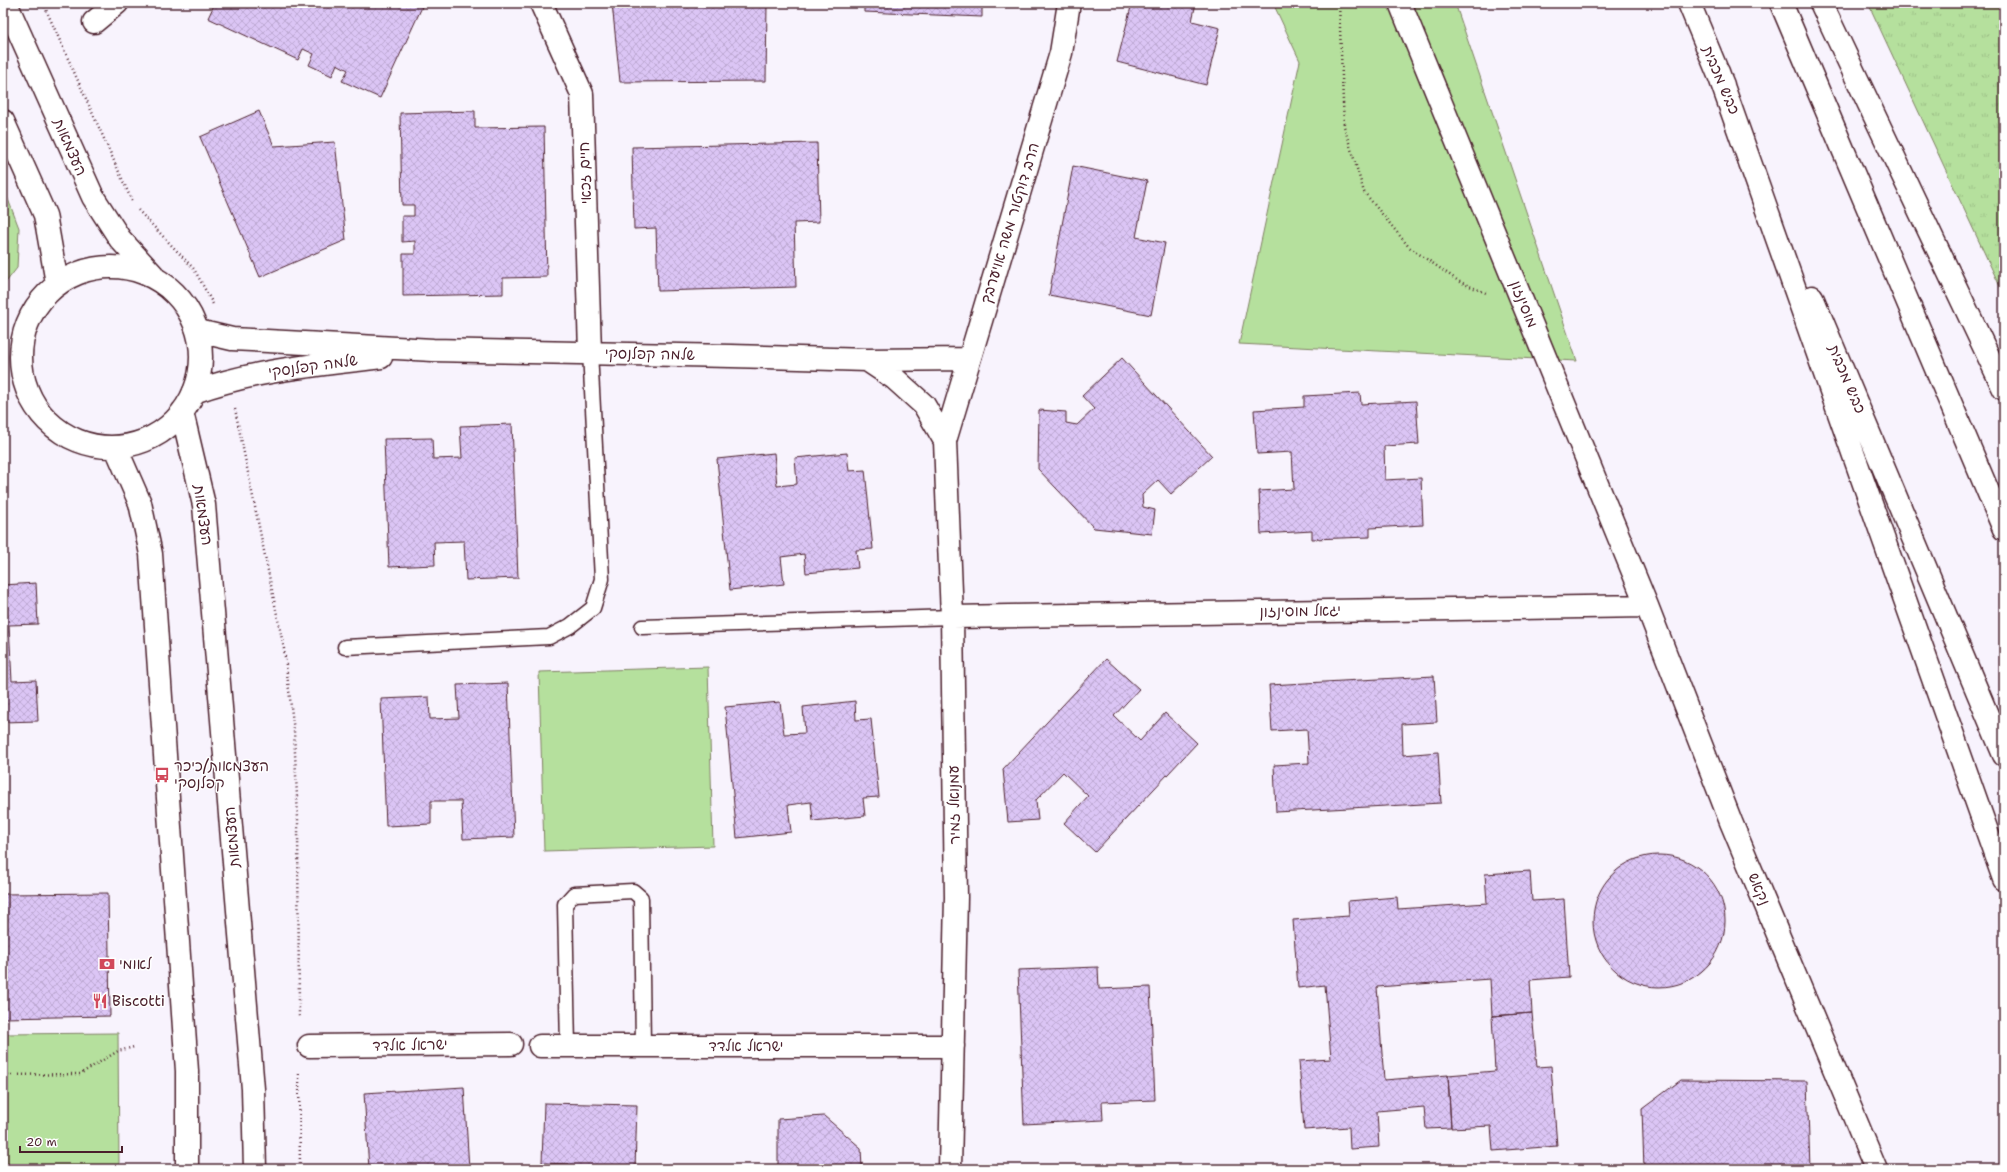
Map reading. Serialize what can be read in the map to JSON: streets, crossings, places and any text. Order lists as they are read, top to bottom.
{
  "streets": {
    "main road": [
      "כביש מכבית",
      "העצמאות",
      "חיים זכאי",
      "הרב דוקטור משה אויערבך",
      "מוסינזון",
      "שלמה קפלנסקי",
      "יגאל מוסינזון",
      "עמנואל זמיר",
      "נקאש",
      "ישראל אלדד"
    ]
  },
  "crossings": [
    ["חיים זכאי", "שלמה קפלנסקי"],
    ["הרב דוקטור משה אויערבך", "שלמה קפלנסקי"],
    ["הרב דוקטור משה אויערבך", "עמנואל זמיר"],
    ["מוסינזון", "יגאל מוסינזון"],
    ["מוסינזון", "נקאש"],
    ["יגאל מוסינזון", "עמנואל זמיר"],
    ["יגאל מוסינזון", "נקאש"],
    ["עמנואל זמיר", "ישראל אלדד"]
  ],
  "places": {
    "bus stop": ["העצמאות/כיכר קפלנסקי"],
    "bank": ["לאומי"],
    "restaurant": ["Biscotti"]
  },
  "scale_bar": "20 m"
}
